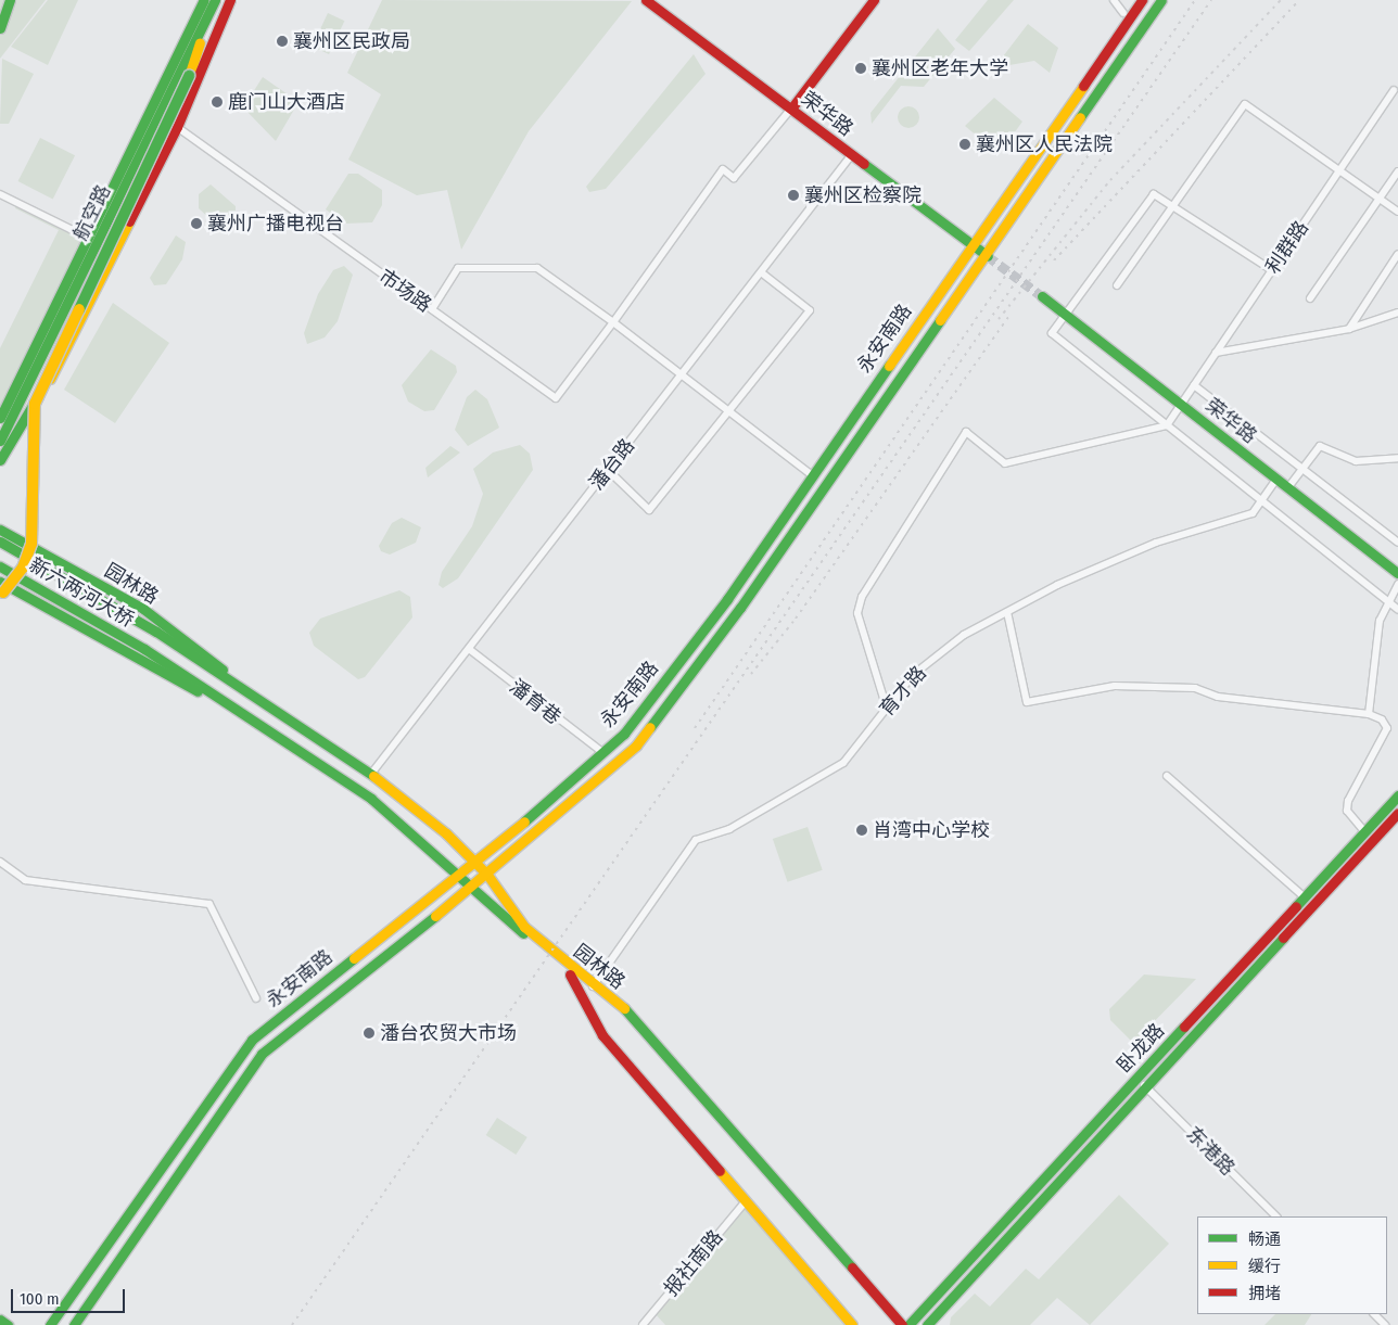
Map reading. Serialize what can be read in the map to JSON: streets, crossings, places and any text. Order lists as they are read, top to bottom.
{
  "streets": {
    "main road": [
      "荣华路",
      "航空路",
      "永安南路",
      "园林路",
      "新六两河大桥",
      "卧龙路"
    ],
    "street": [
      "利群路",
      "市场路",
      "潘台路",
      "育才路",
      "潘育巷",
      "东港路",
      "报社南路"
    ]
  },
  "crossings": [
    ["荣华路", "利群路"],
    ["荣华路", "永安南路"],
    ["荣华路", "潘台路"],
    ["荣华路", "育才路"],
    ["永安南路", "园林路"],
    ["永安南路", "潘育巷"],
    ["潘台路", "园林路"],
    ["潘台路", "潘育巷"],
    ["园林路", "新六两河大桥"],
    ["园林路", "育才路"],
    ["园林路", "报社南路"],
    ["卧龙路", "东港路"]
  ],
  "places": [
    "襄州区民政局",
    "襄州区老年大学",
    "鹿门山大酒店",
    "襄州区人民法院",
    "襄州区检察院",
    "襄州广播电视台",
    "肖湾中心学校",
    "潘台农贸大市场"
  ],
  "legend": ["畅通", "缓行", "拥堵"],
  "scale_bar": "100 m"
}
